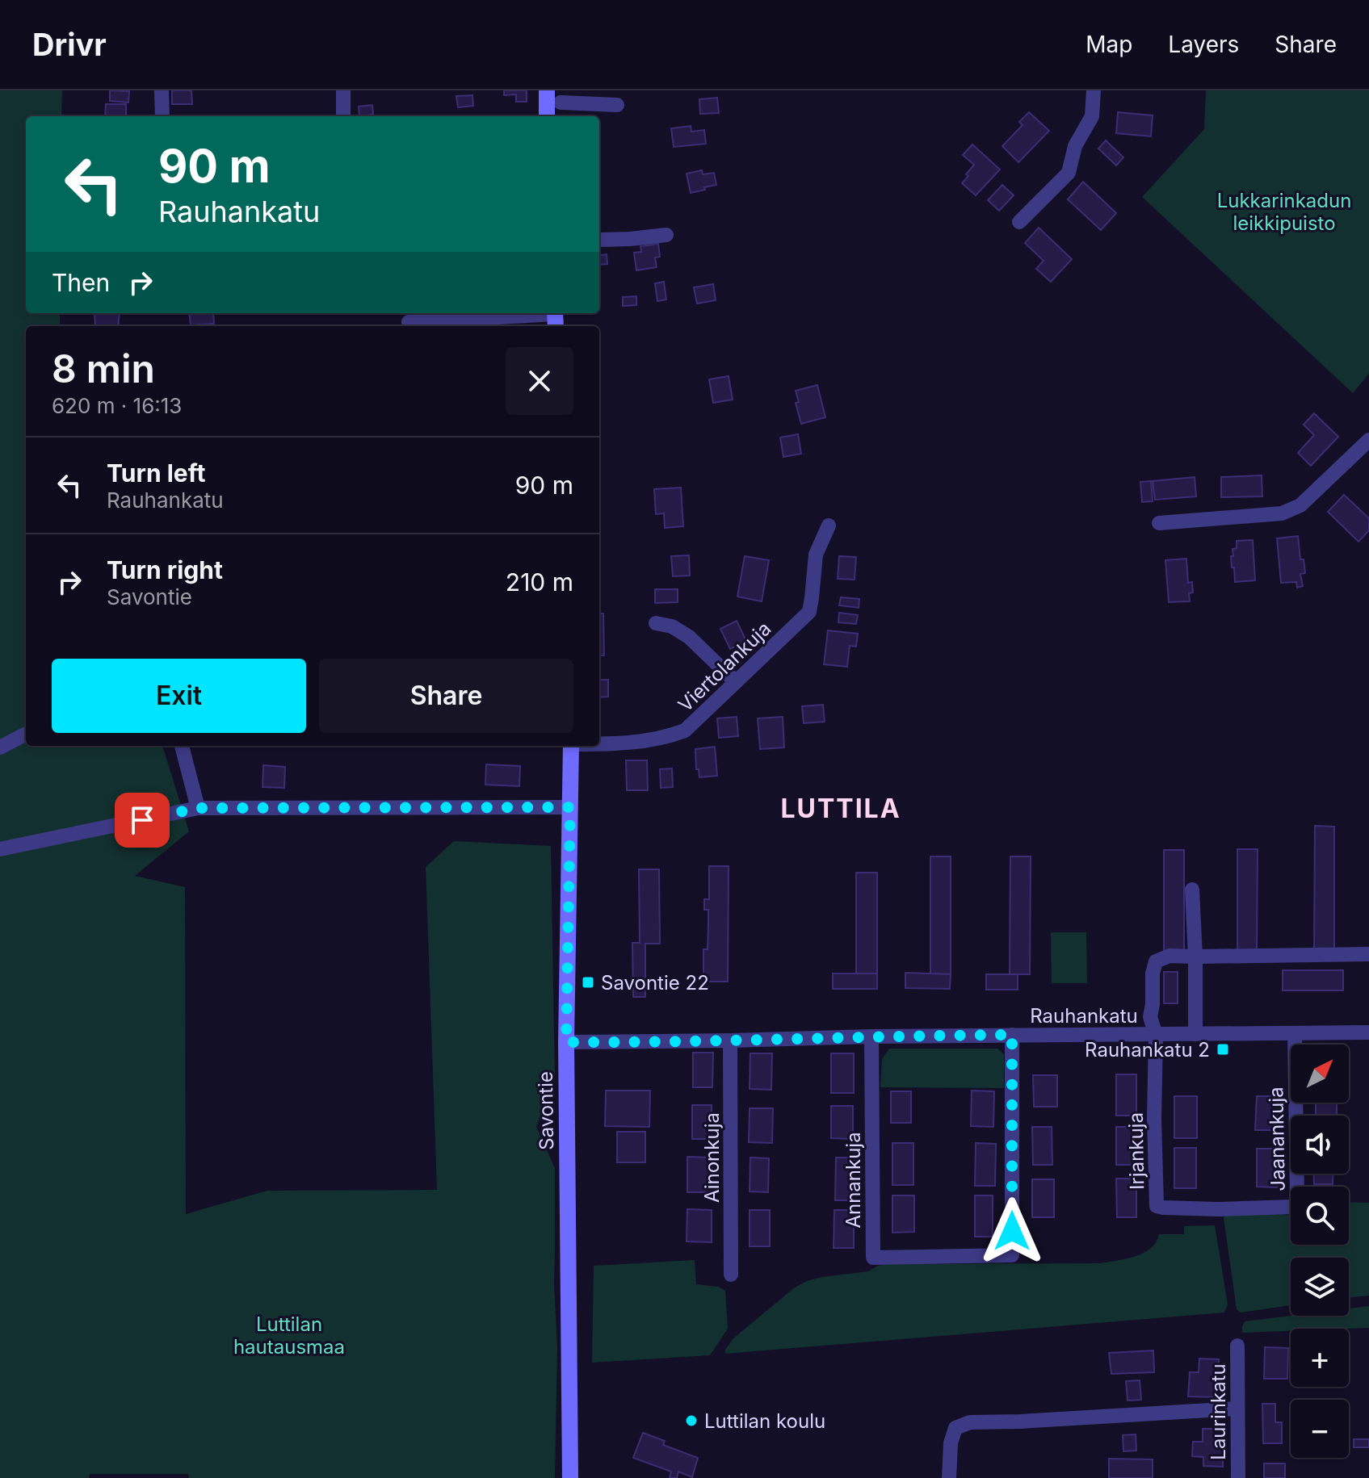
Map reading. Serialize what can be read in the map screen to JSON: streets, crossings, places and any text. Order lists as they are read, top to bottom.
{
  "streets": {
    "street": [
      "Viertolankuja",
      "Rauhankatu",
      "Savontie",
      "Jaanankuja",
      "Irjankuja",
      "Ainonkuja",
      "Annankuja",
      "Laurinkatu"
    ]
  },
  "crossings": [
    ["Rauhankatu", "Savontie"],
    ["Rauhankatu", "Jaanankuja"],
    ["Rauhankatu", "Irjankuja"],
    ["Rauhankatu", "Ainonkuja"],
    ["Rauhankatu", "Annankuja"],
    ["Jaanankuja", "Irjankuja"]
  ],
  "districts": ["LUTTILA"],
  "parks": ["Lukkarinkadun leikkipuisto", "Luttilan hautausmaa"],
  "places": {
    "transit": ["Savontie 22", "Rauhankatu 2"],
    "other": ["Luttilan koulu"]
  },
  "north": "top right",
  "page": {
    "header": "Drivr",
    "nav": ["Map", "Layers", "Share"],
    "turn": ["90 m", "Rauhankatu"],
    "then": "Then",
    "heading": ["8 min", "620 m · 16:13"],
    "list": [
      {
        "name": "Turn left",
        "note": "Rauhankatu",
        "value": "90 m"
      },
      {
        "name": "Turn right",
        "note": "Savontie",
        "value": "210 m"
      }
    ],
    "buttons": ["Exit", "Share"],
    "map_buttons": ["+", "−"]
  }
}
